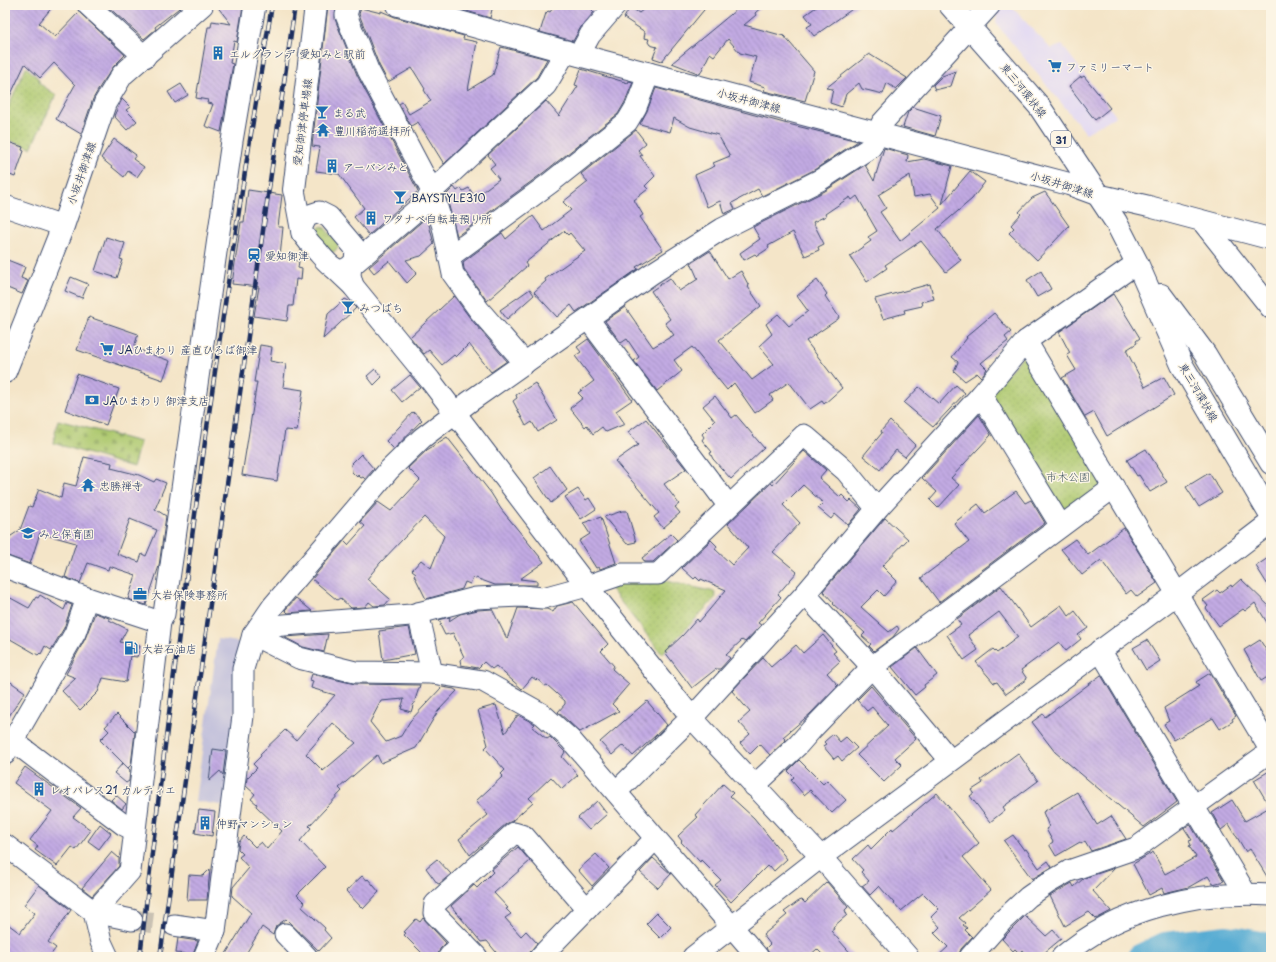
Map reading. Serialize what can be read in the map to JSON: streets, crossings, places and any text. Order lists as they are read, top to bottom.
{
  "streets": {
    "main road": [
      "東三河環状線",
      "小坂井御津線",
      "愛知御津停車場線",
      "31"
    ]
  },
  "crossings": [
    ["東三河環状線", "小坂井御津線"]
  ],
  "parks": ["市木公園"],
  "places": {
    "building": [
      "エルグランデ 愛知みと駅前",
      "アーバンみと",
      "ワタナベ自転車預り所",
      "レオパレス21 カルティエ",
      "仲野マンション"
    ],
    "supermarket": ["ファミリーマート", "JAひまわり 産直ひろば御津"],
    "bar": ["まる武", "BAYSTYLE310", "みつばち"],
    "temple": ["豊川稲荷遥拝所", "忠勝禅寺"],
    "station": ["愛知御津"],
    "bank": ["JAひまわり 御津支店"],
    "school or university": ["みと保育園"],
    "office": ["大岩保険事務所"],
    "fuel station": ["大岩石油店"]
  }
}
